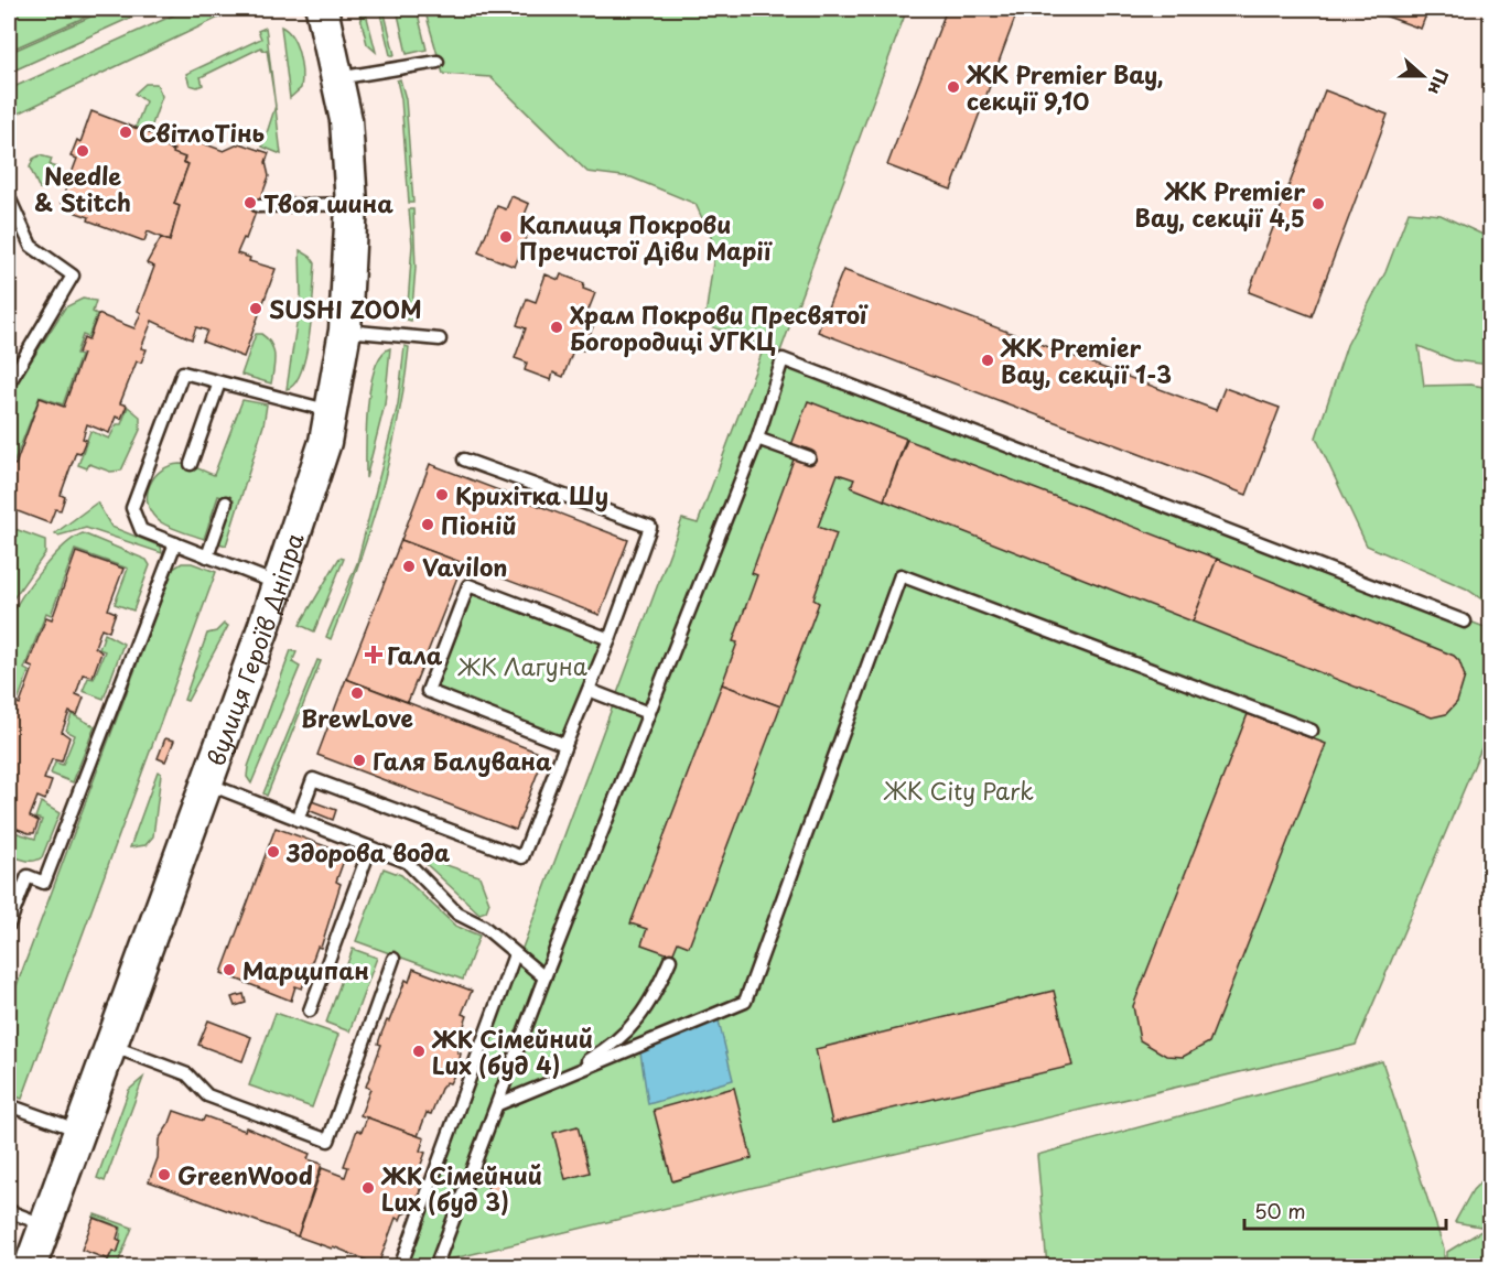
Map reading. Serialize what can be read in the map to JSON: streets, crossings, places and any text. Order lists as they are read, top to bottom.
{
  "streets": {
    "main road": ["вулиця Героїв Дніпра"]
  },
  "parks": ["ЖК Лагуна", "ЖК City Park"],
  "places": {
    "other": [
      "ЖК Premier Bay, секції 9,10",
      "СвітлоТінь",
      "Needle & Stitch",
      "Твоя шина",
      "ЖК Premier Bay, секції 4,5",
      "Каплиця Покрови Пречистої Діви Марії",
      "SUSHI ZOOM",
      "Храм Покрови Пресвятої Богородиці УГКЦ",
      "ЖК Premier Bay, секції 1-3",
      "Крихітка Шу",
      "Піоній",
      "Vavilon",
      "BrewLove",
      "Галя Балувана",
      "Здорова вода",
      "Марципан",
      "ЖК Сімейний Lux (буд 4)",
      "GreenWood",
      "ЖК Сімейний Lux (буд 3)"
    ],
    "health": ["Гала"]
  },
  "scale_bar": "50 m",
  "north": "right"
}
